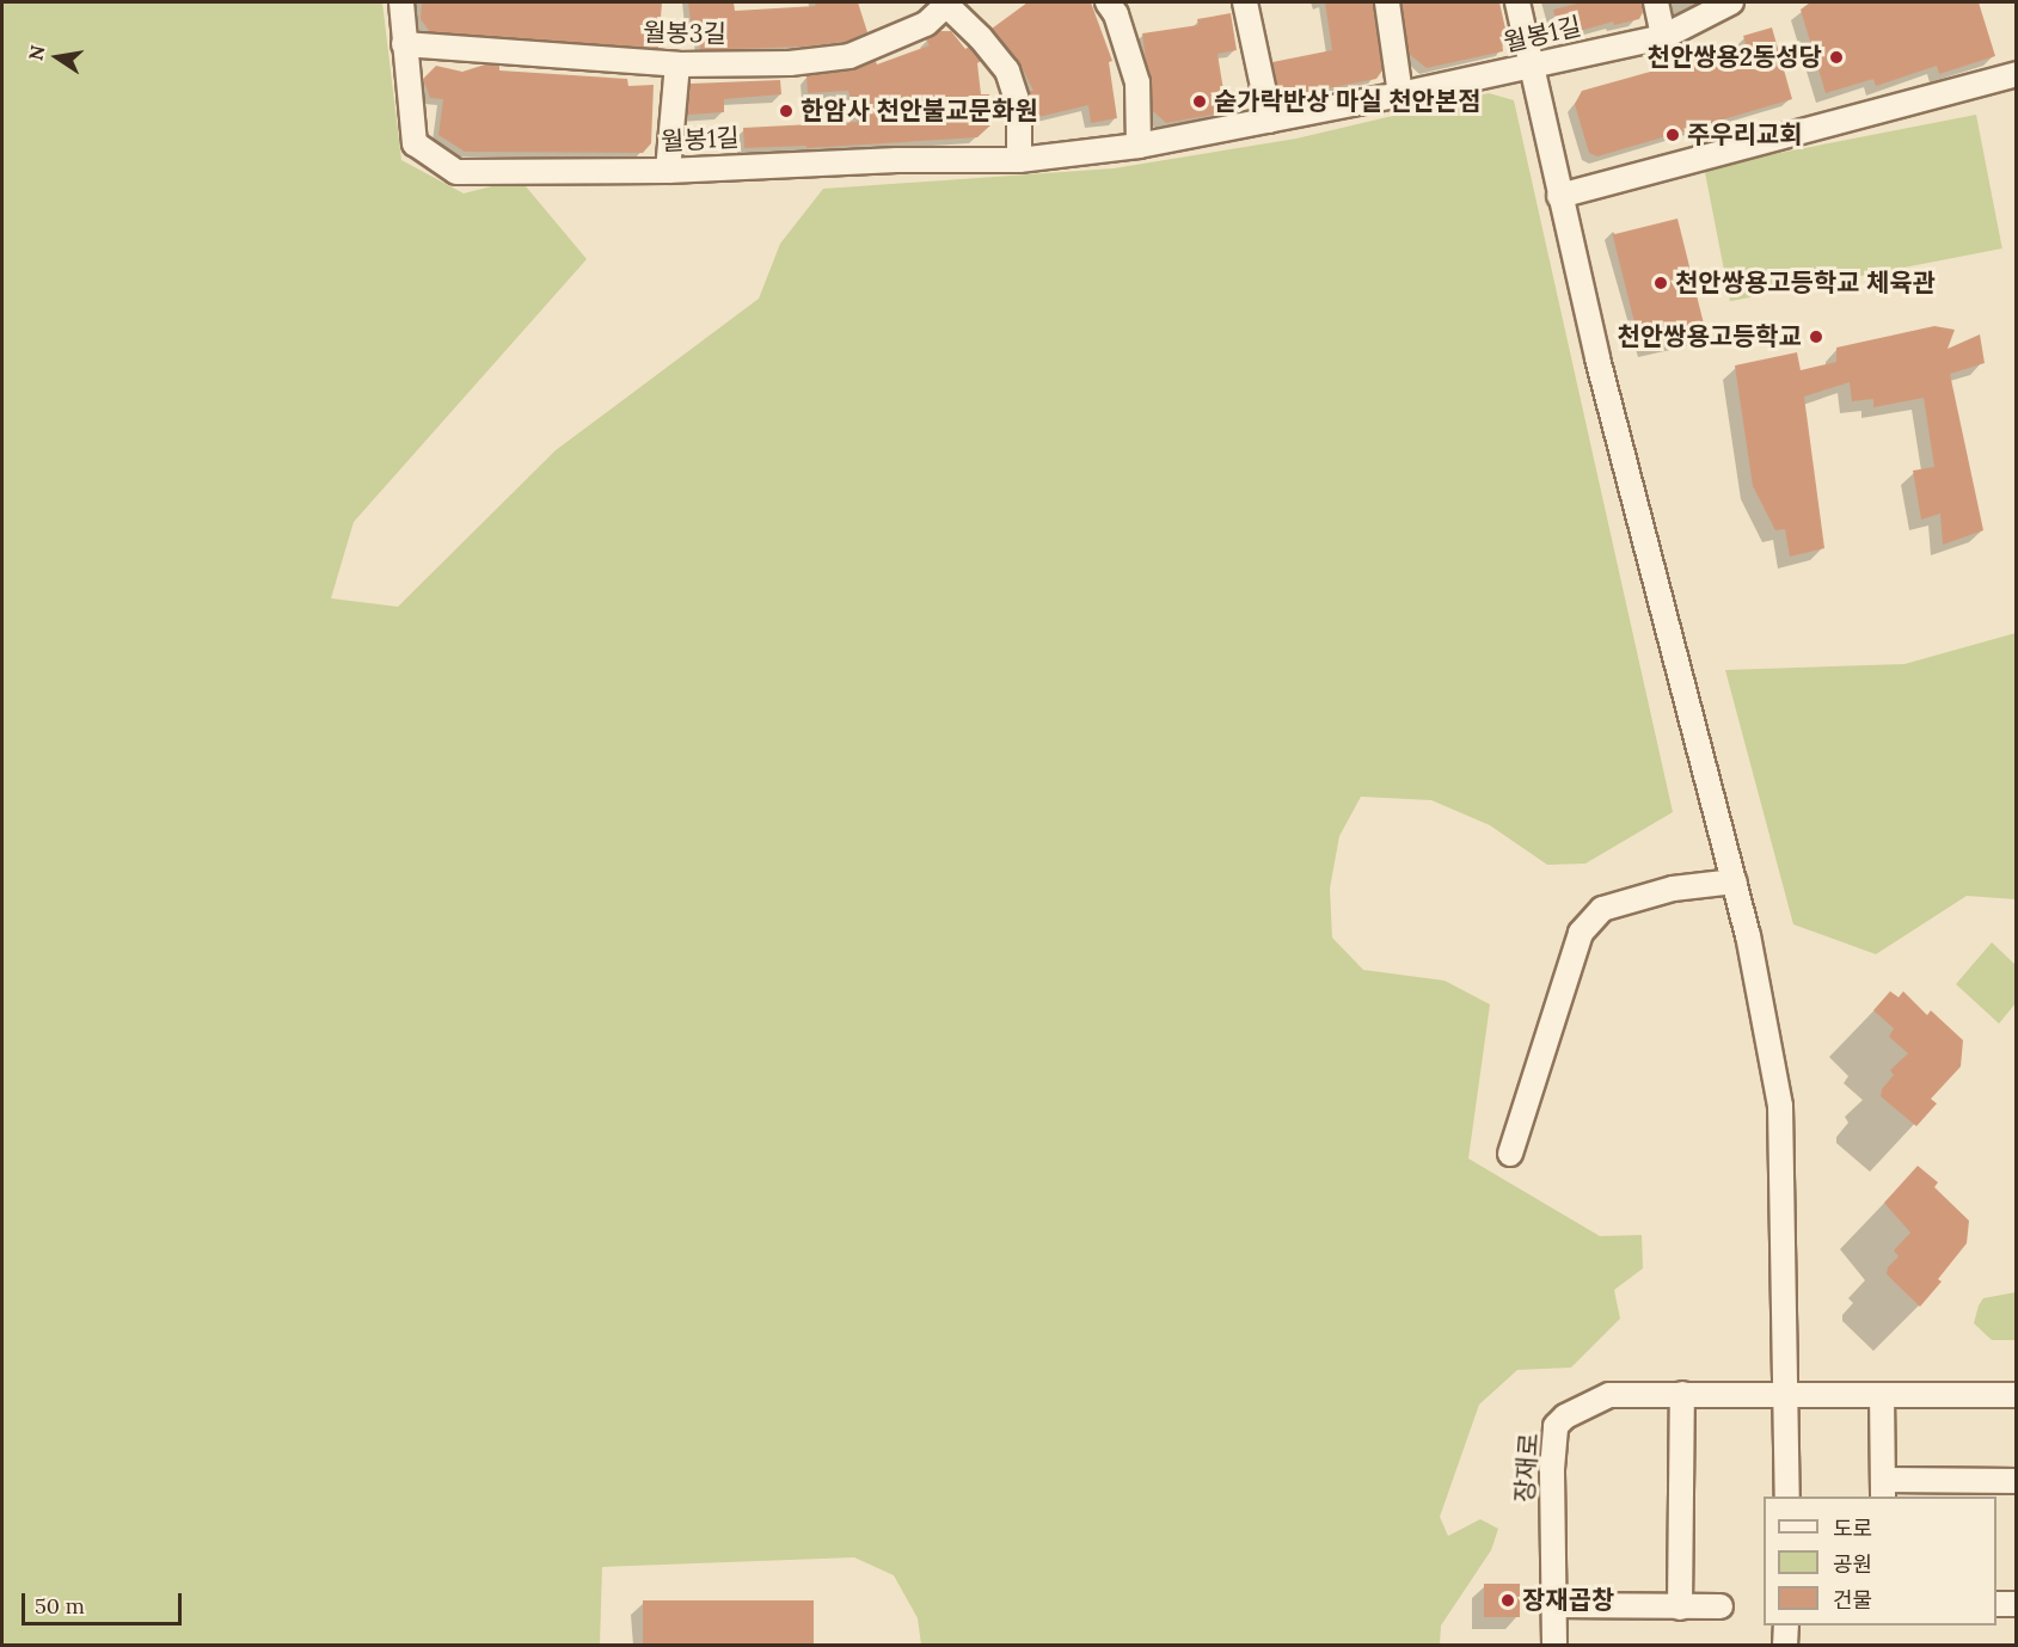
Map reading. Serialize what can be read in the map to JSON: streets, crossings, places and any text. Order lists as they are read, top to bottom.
{
  "streets": {
    "street": ["월봉3길", "월봉1길", "장재로"]
  },
  "crossings": [
    ["월봉3길", "월봉1길"]
  ],
  "places": [
    "천안쌍용2동성당",
    "숟가락반상 마실 천안본점",
    "한암사 천안불교문화원",
    "주우리교회",
    "천안쌍용고등학교 체육관",
    "천안쌍용고등학교",
    "장재곱창"
  ],
  "legend": ["도로", "공원", "건물"],
  "scale_bar": "50 m",
  "north": "left"
}
